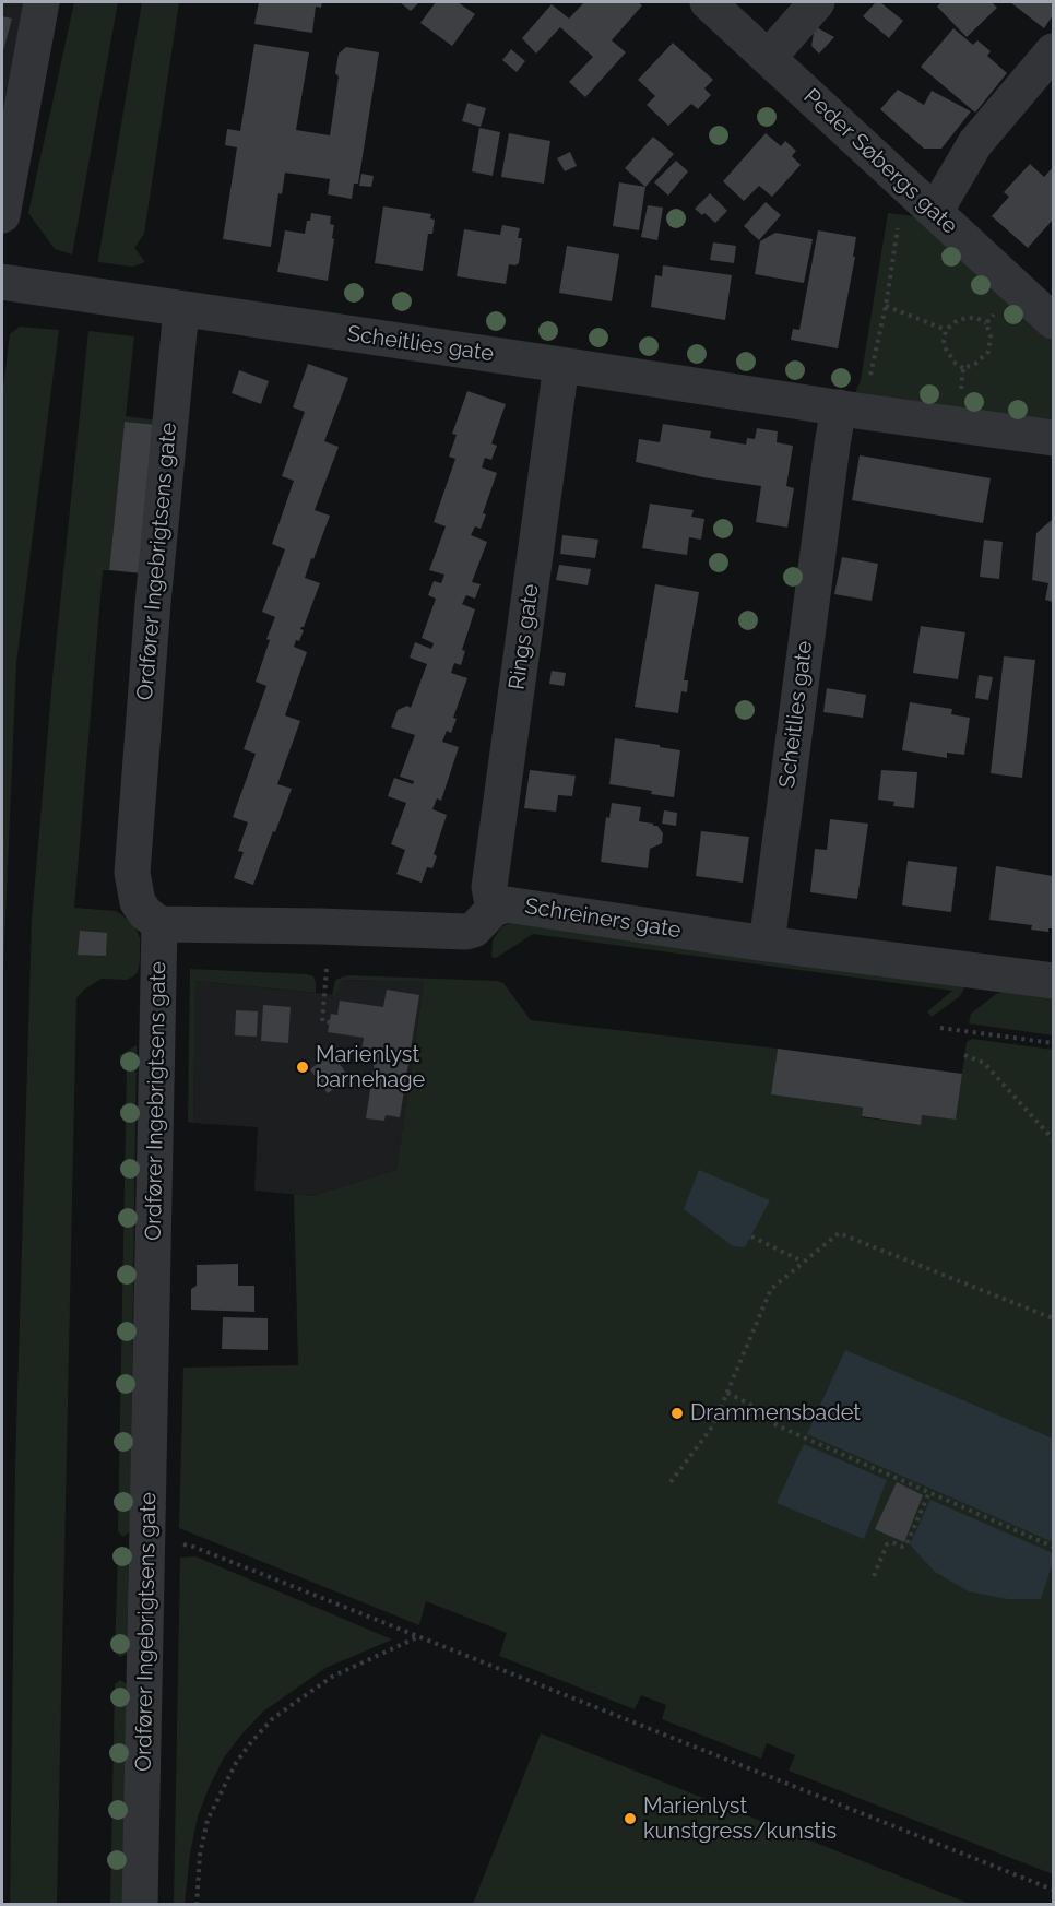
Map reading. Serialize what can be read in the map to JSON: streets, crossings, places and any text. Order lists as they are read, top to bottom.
{
  "streets": {
    "street": [
      "Peder Søbergs gate",
      "Scheitlies gate",
      "Ordfører Ingebrigtsens gate",
      "Rings gate",
      "Schreiners gate"
    ]
  },
  "crossings": [
    ["Scheitlies gate", "Ordfører Ingebrigtsens gate"],
    ["Scheitlies gate", "Rings gate"],
    ["Scheitlies gate", "Schreiners gate"],
    ["Ordfører Ingebrigtsens gate", "Schreiners gate"],
    ["Rings gate", "Schreiners gate"]
  ],
  "places": ["Marienlyst barnehage", "Drammensbadet", "Marienlyst kunstgress/kunstis"]
}
